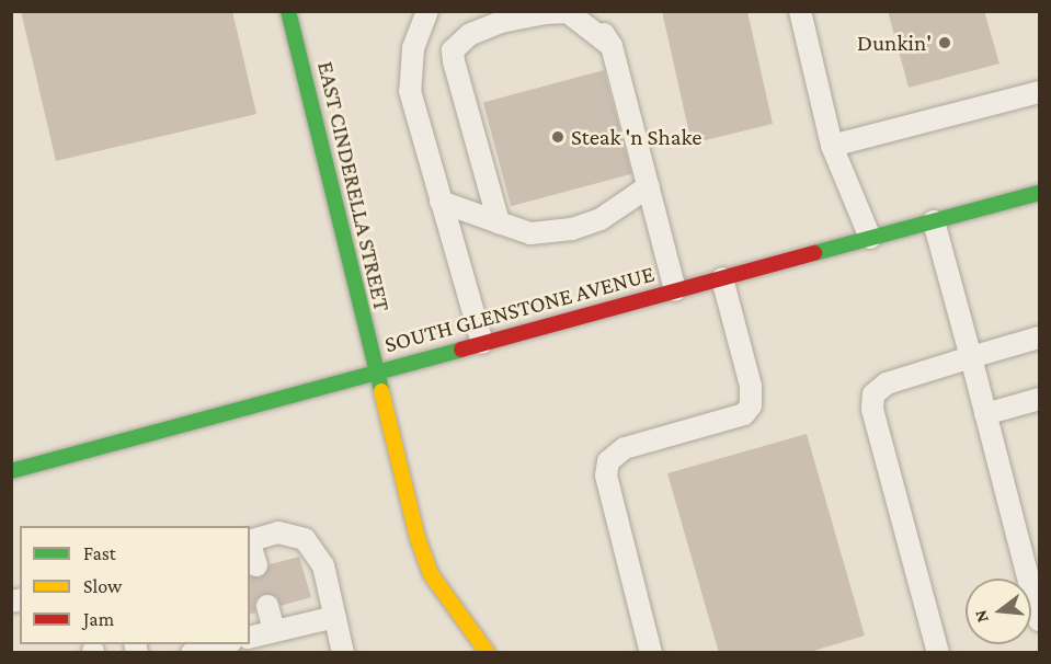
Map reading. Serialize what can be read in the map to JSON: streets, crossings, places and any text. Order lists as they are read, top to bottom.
{
  "streets": {
    "main road": ["EAST CINDERELLA STREET", "SOUTH GLENSTONE AVENUE"]
  },
  "crossings": [
    ["EAST CINDERELLA STREET", "SOUTH GLENSTONE AVENUE"]
  ],
  "places": ["Dunkin'", "Steak 'n Shake"],
  "legend": ["Fast", "Slow", "Jam"],
  "north": "left"
}
